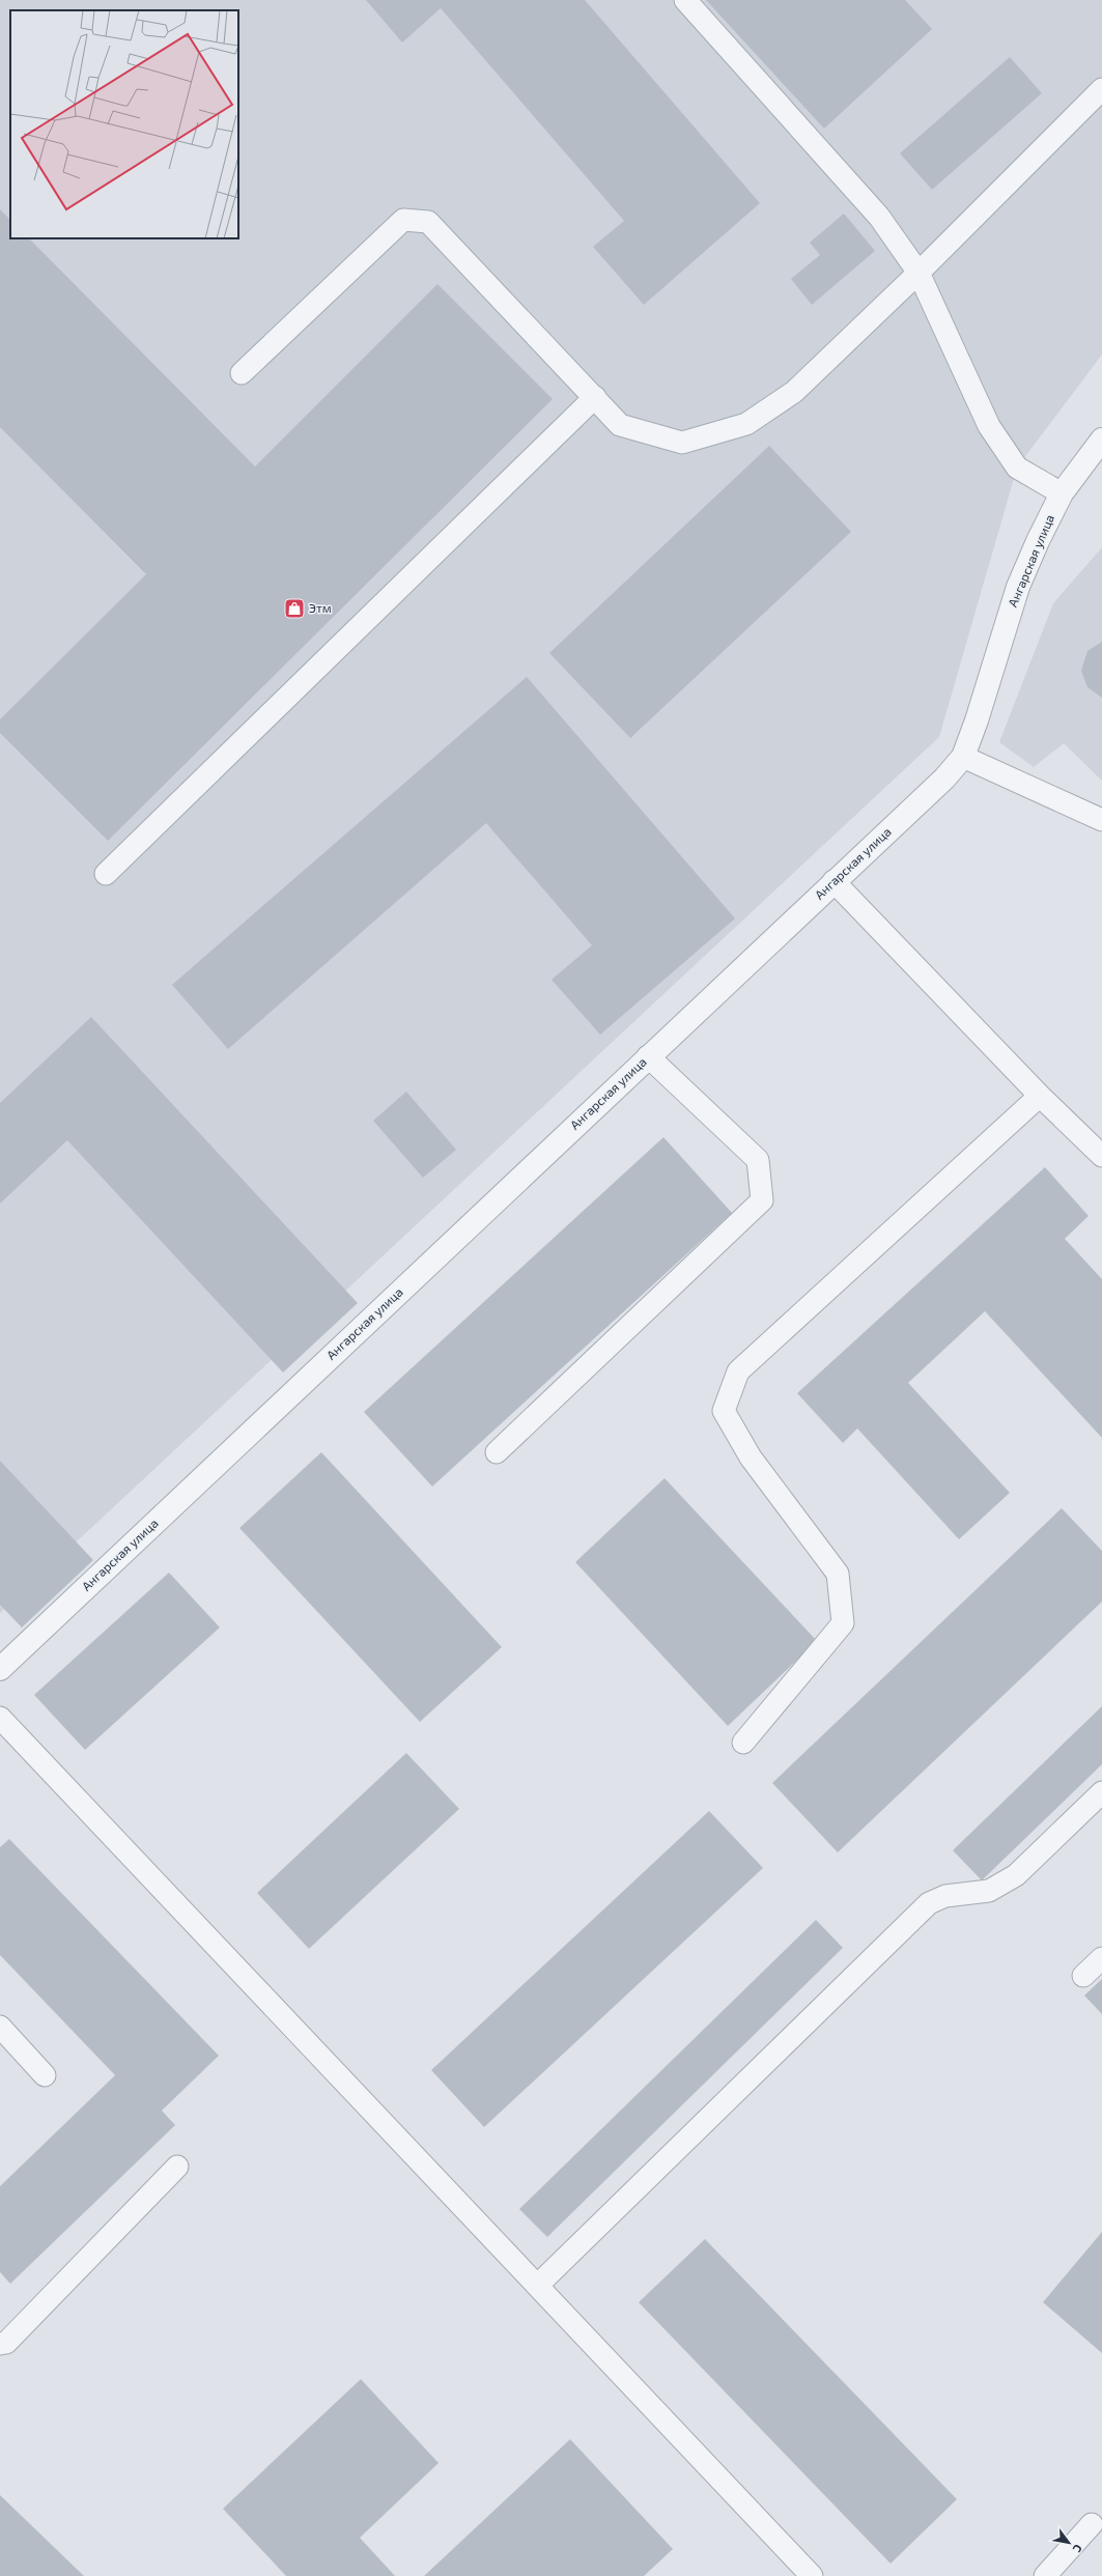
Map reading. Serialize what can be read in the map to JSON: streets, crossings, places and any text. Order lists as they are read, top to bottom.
{
  "streets": {
    "street": ["Ангарская улица"]
  },
  "places": {
    "shop": ["Этм"]
  },
  "north": "bottom right"
}
